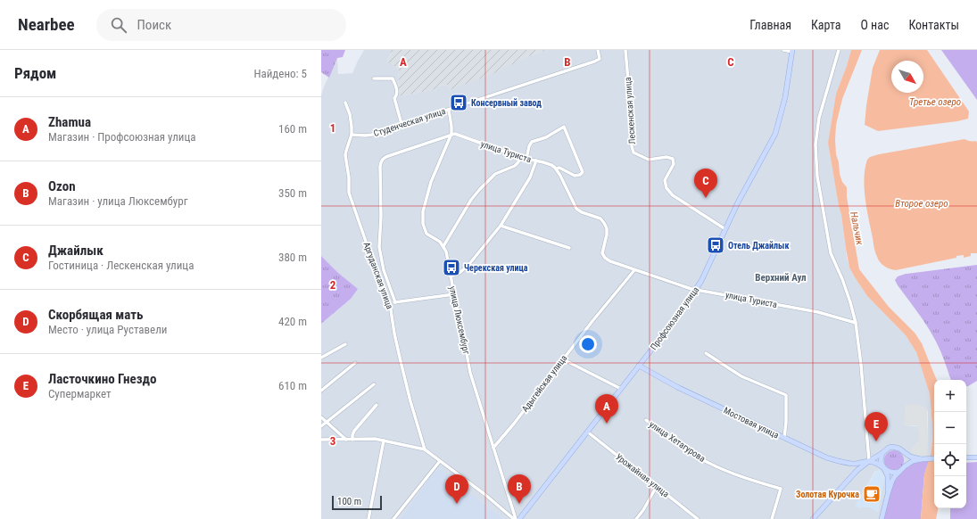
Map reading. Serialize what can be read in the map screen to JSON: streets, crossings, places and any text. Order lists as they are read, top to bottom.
{
  "streets": {
    "street": [
      "Лескенская улица",
      "Студенческая улица",
      "улица Туриста",
      "Аргуданская улица",
      "Профсоюзная улица",
      "улица Люксембург",
      "Адыгейская улица",
      "Мостовая улица",
      "улица Хетагурова",
      "Урожайная улица"
    ]
  },
  "crossings": [
    ["Лескенская улица", "Профсоюзная улица"],
    ["Студенческая улица", "Аргуданская улица"],
    ["улица Туриста", "Профсоюзная улица"],
    ["улица Туриста", "Адыгейская улица"],
    ["Профсоюзная улица", "улица Люксембург"],
    ["Профсоюзная улица", "Мостовая улица"],
    ["Профсоюзная улица", "Урожайная улица"],
    ["улица Люксембург", "Адыгейская улица"]
  ],
  "districts": ["Верхний Аул"],
  "water": ["Третье озеро", "Второе озеро", "Нальчик"],
  "places": {
    "bus stop": ["Консервный завод", "Отель Джайлык", "Черекская улица"],
    "cafe": ["Золотая Курочка"]
  },
  "scale_bar": "100 m",
  "north": "bottom right",
  "page": {
    "header": "Nearbee",
    "search": "Поиск",
    "nav": [
      "Главная",
      "Карта",
      "О нас",
      "Контакты"
    ],
    "heading": ["Рядом", "Найдено: 5"],
    "list": [
      {
        "mark": "A",
        "name": "Zhamua",
        "note": "Магазин · Профсоюзная улица",
        "value": "160 m"
      },
      {
        "mark": "B",
        "name": "Ozon",
        "note": "Магазин · улица Люксембург",
        "value": "350 m"
      },
      {
        "mark": "C",
        "name": "Джайлык",
        "note": "Гостиница · Лескенская улица",
        "value": "380 m"
      },
      {
        "mark": "D",
        "name": "Скорбящая мать",
        "note": "Место · улица Руставели",
        "value": "420 m"
      },
      {
        "mark": "E",
        "name": "Ласточкино Гнездо",
        "note": "Супермаркет",
        "value": "610 m"
      }
    ],
    "pins": [
      "C",
      "A",
      "E",
      "B",
      "D"
    ],
    "map_buttons": ["+", "−"],
    "scale": "100 m"
  },
  "grid": {
    "columns": ["A", "B", "C"],
    "rows": ["1", "2", "3"]
  }
}
